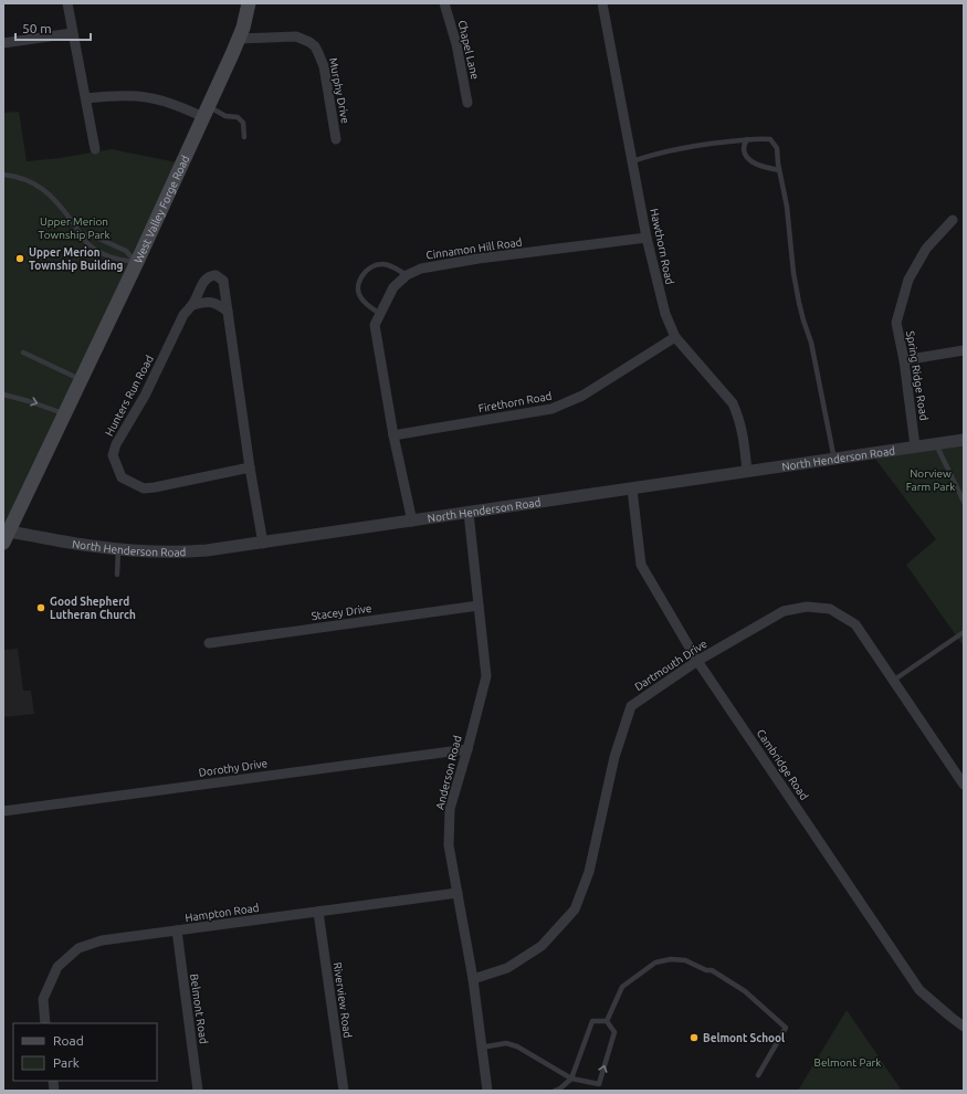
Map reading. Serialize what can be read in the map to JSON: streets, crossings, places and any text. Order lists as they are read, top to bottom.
{
  "streets": {
    "main road": ["West Valley Forge Road"],
    "street": [
      "Chapel Lane",
      "Murphy Drive",
      "Hawthorn Road",
      "Cinnamon Hill Road",
      "Spring Ridge Road",
      "Hunters Run Road",
      "Firethorn Road",
      "North Henderson Road",
      "Stacey Drive",
      "Dartmouth Drive",
      "Cambridge Road",
      "Dorothy Drive",
      "Anderson Road",
      "Hampton Road",
      "Riverview Road",
      "Belmont Road"
    ]
  },
  "crossings": [
    ["Murphy Drive", "West Valley Forge Road"],
    ["West Valley Forge Road", "North Henderson Road"],
    ["Hawthorn Road", "Cinnamon Hill Road"],
    ["Hawthorn Road", "Firethorn Road"],
    ["Hawthorn Road", "North Henderson Road"],
    ["Cinnamon Hill Road", "Firethorn Road"],
    ["Cinnamon Hill Road", "North Henderson Road"],
    ["Spring Ridge Road", "North Henderson Road"],
    ["Hunters Run Road", "North Henderson Road"],
    ["North Henderson Road", "Cambridge Road"],
    ["North Henderson Road", "Anderson Road"],
    ["Stacey Drive", "Anderson Road"],
    ["Dartmouth Drive", "Cambridge Road"],
    ["Dartmouth Drive", "Anderson Road"],
    ["Dorothy Drive", "Anderson Road"],
    ["Anderson Road", "Hampton Road"],
    ["Hampton Road", "Riverview Road"],
    ["Hampton Road", "Belmont Road"]
  ],
  "parks": ["Upper Merion Township Park", "Norview Farm Park", "Belmont Park"],
  "places": ["Upper Merion Township Building", "Good Shepherd Lutheran Church", "Belmont School"],
  "legend": ["Road", "Park"],
  "scale_bar": "50 m"
}
